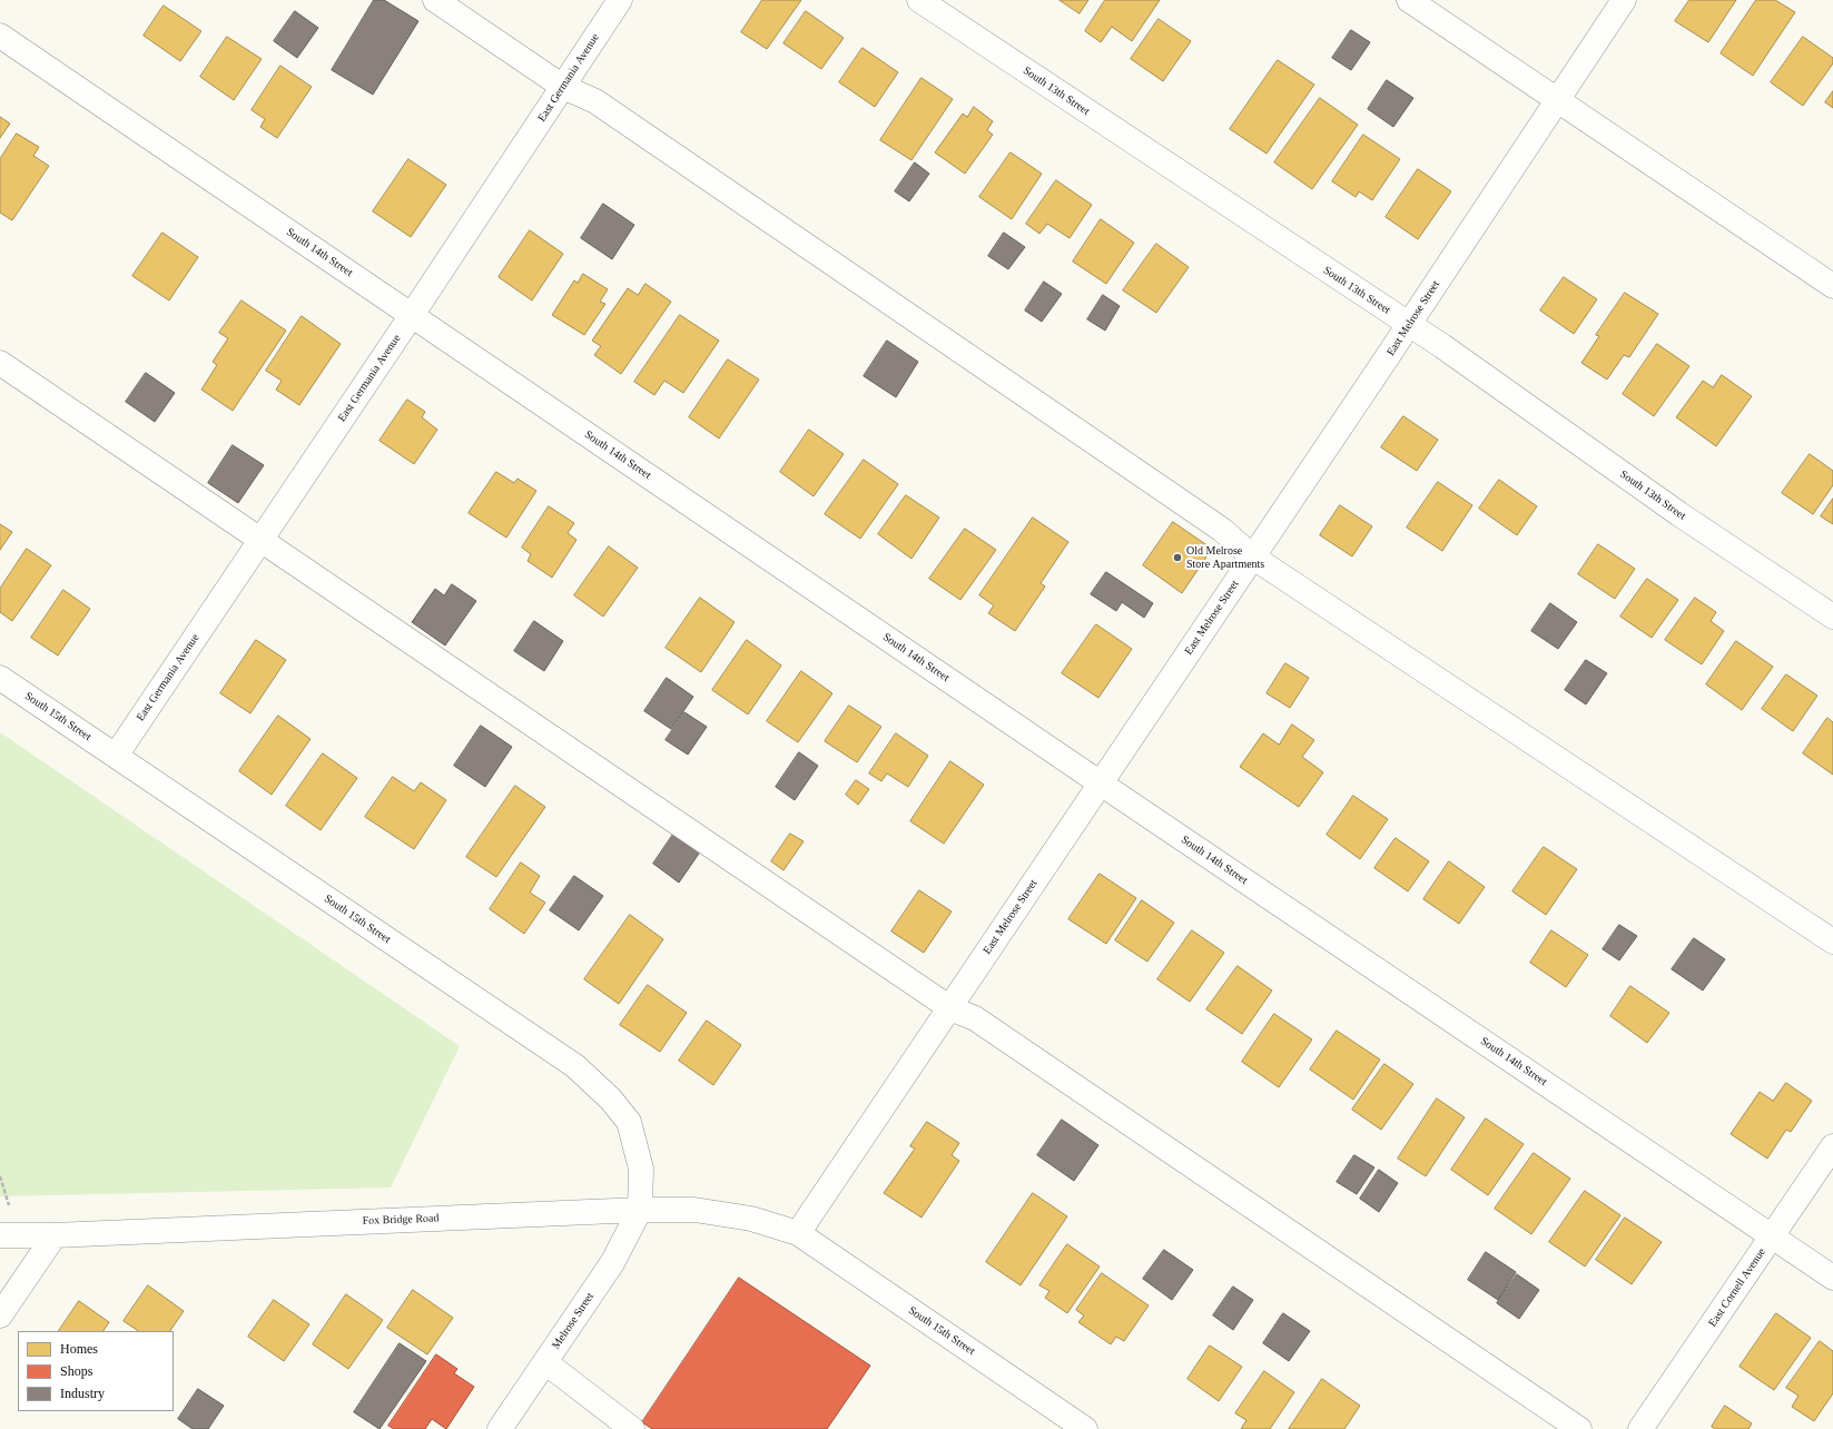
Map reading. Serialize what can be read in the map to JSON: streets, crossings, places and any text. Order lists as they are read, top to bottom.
{
  "streets": {
    "street": [
      "East Germania Avenue",
      "South 13th Street",
      "South 14th Street",
      "East Melrose Street",
      "South 15th Street",
      "Fox Bridge Road",
      "East Cornell Avenue",
      "Melrose Street"
    ]
  },
  "crossings": [
    ["East Germania Avenue", "South 14th Street"],
    ["East Germania Avenue", "South 15th Street"],
    ["South 13th Street", "East Melrose Street"],
    ["South 14th Street", "East Melrose Street"],
    ["South 14th Street", "East Cornell Avenue"],
    ["East Melrose Street", "South 15th Street"],
    ["East Melrose Street", "Fox Bridge Road"],
    ["South 15th Street", "Fox Bridge Road"],
    ["South 15th Street", "Melrose Street"],
    ["Fox Bridge Road", "Melrose Street"]
  ],
  "places": ["Old Melrose Store Apartments"],
  "legend": ["Homes", "Shops", "Industry"]
}
